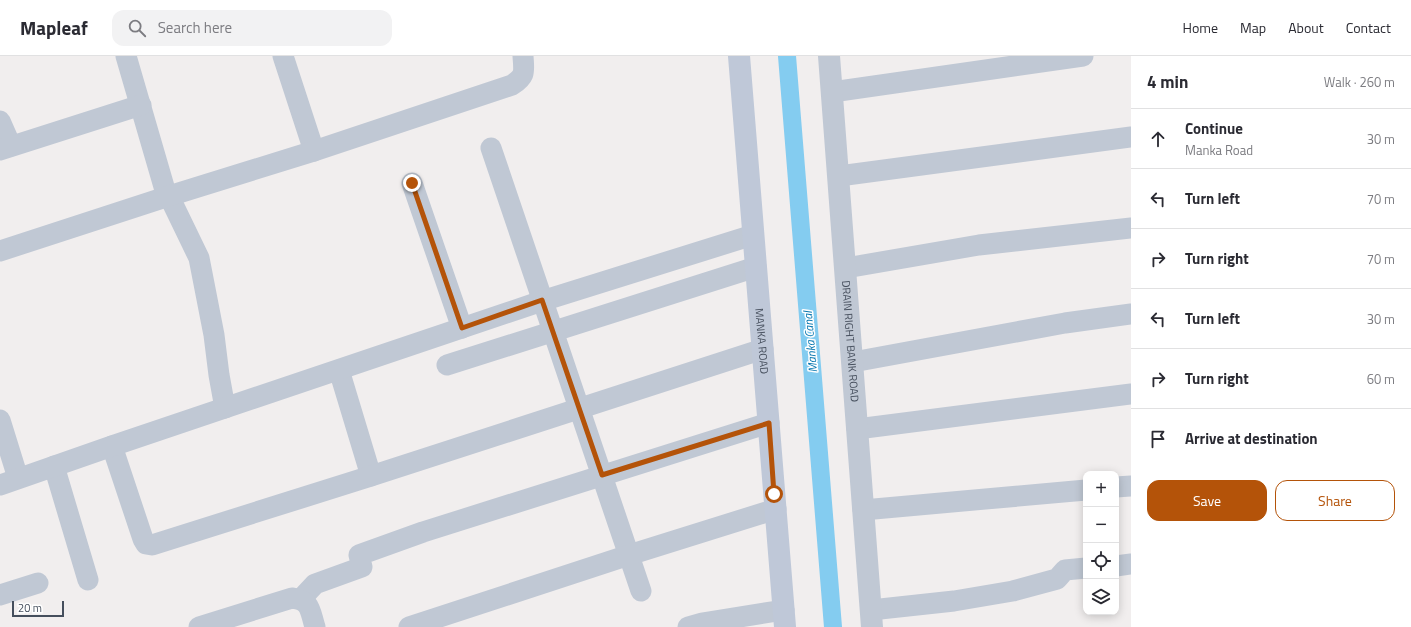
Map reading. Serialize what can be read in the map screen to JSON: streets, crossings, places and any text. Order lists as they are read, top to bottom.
{
  "streets": {
    "main road": ["MANKA ROAD"],
    "street": ["DRAIN RIGHT BANK ROAD"]
  },
  "water": ["Manka Canal"],
  "scale_bar": "20 m",
  "page": {
    "header": "Mapleaf",
    "search": "Search here",
    "nav": [
      "Home",
      "Map",
      "About",
      "Contact"
    ],
    "heading": ["4 min", "Walk · 260 m"],
    "list": [
      ["Continue", "Manka Road", "30 m"],
      ["Turn left", "70 m"],
      ["Turn right", "70 m"],
      ["Turn left", "30 m"],
      ["Turn right", "60 m"],
      "Arrive at destination"
    ],
    "buttons": ["Save", "Share"],
    "map_buttons": ["+", "−"],
    "scale": "20 m"
  }
}
